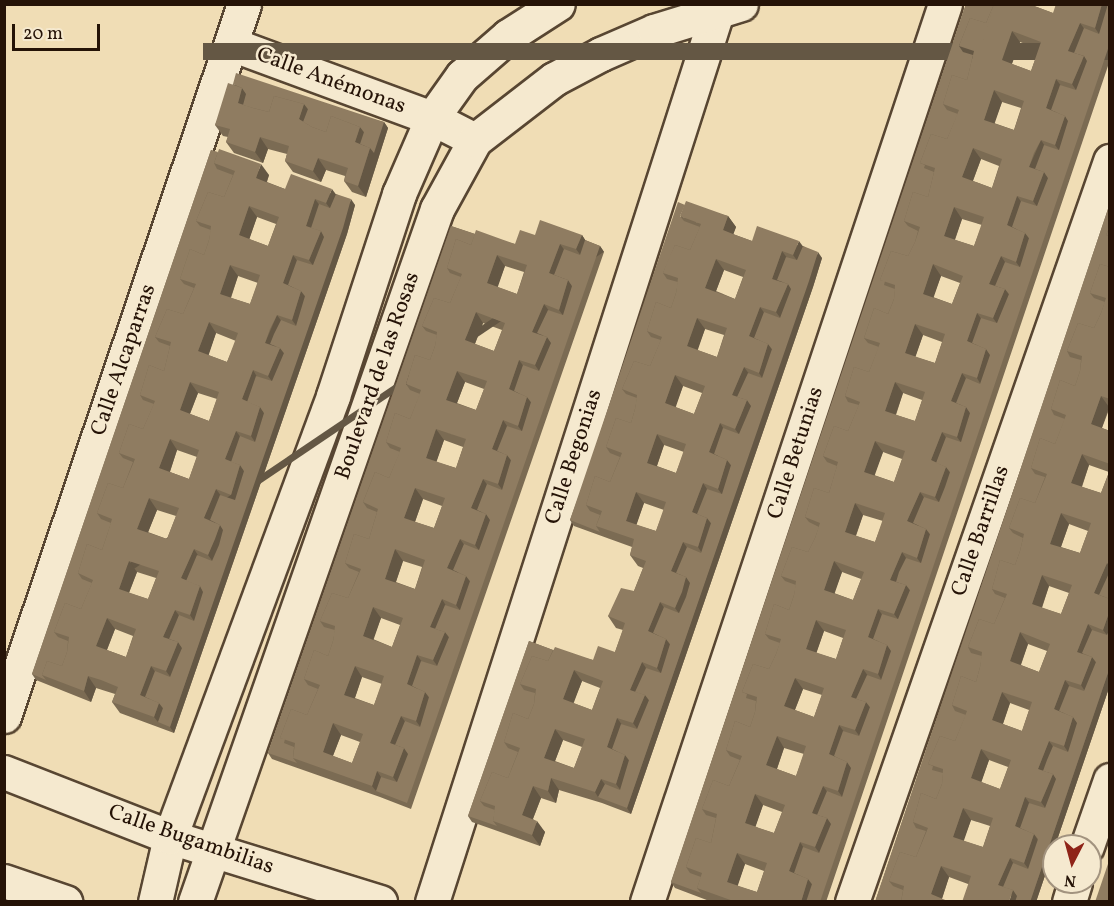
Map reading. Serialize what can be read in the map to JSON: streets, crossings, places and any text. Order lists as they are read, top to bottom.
{
  "streets": {
    "street": [
      "Calle Anémonas",
      "Calle Alcaparras",
      "Boulevard de las Rosas",
      "Calle Betunias",
      "Calle Begonias",
      "Calle Barrillas",
      "Calle Bugambilias"
    ]
  },
  "crossings": [
    ["Calle Anémonas", "Calle Alcaparras"],
    ["Calle Anémonas", "Boulevard de las Rosas"],
    ["Boulevard de las Rosas", "Calle Begonias"],
    ["Boulevard de las Rosas", "Calle Bugambilias"]
  ],
  "scale_bar": "20 m",
  "north": "bottom"
}
